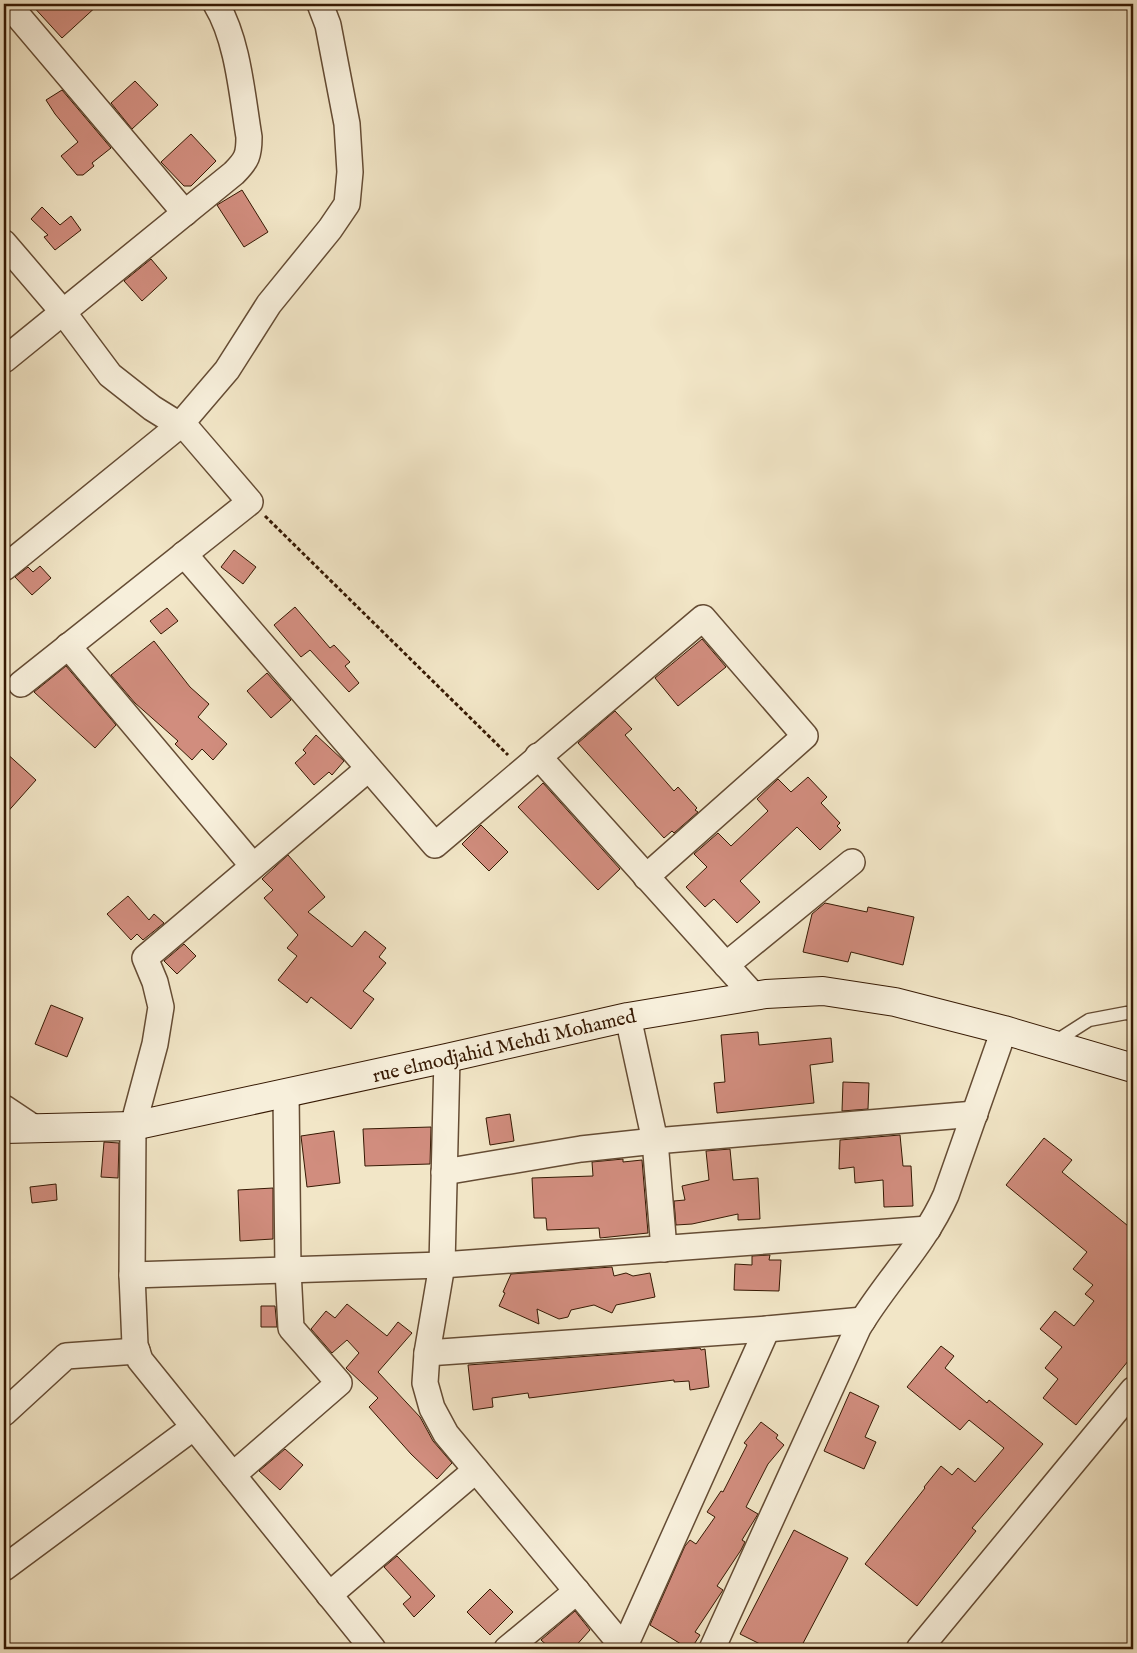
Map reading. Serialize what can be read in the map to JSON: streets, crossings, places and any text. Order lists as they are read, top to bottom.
{
  "streets": {
    "main road": ["rue elmodjahid Mehdi Mohamed"]
  }
}
